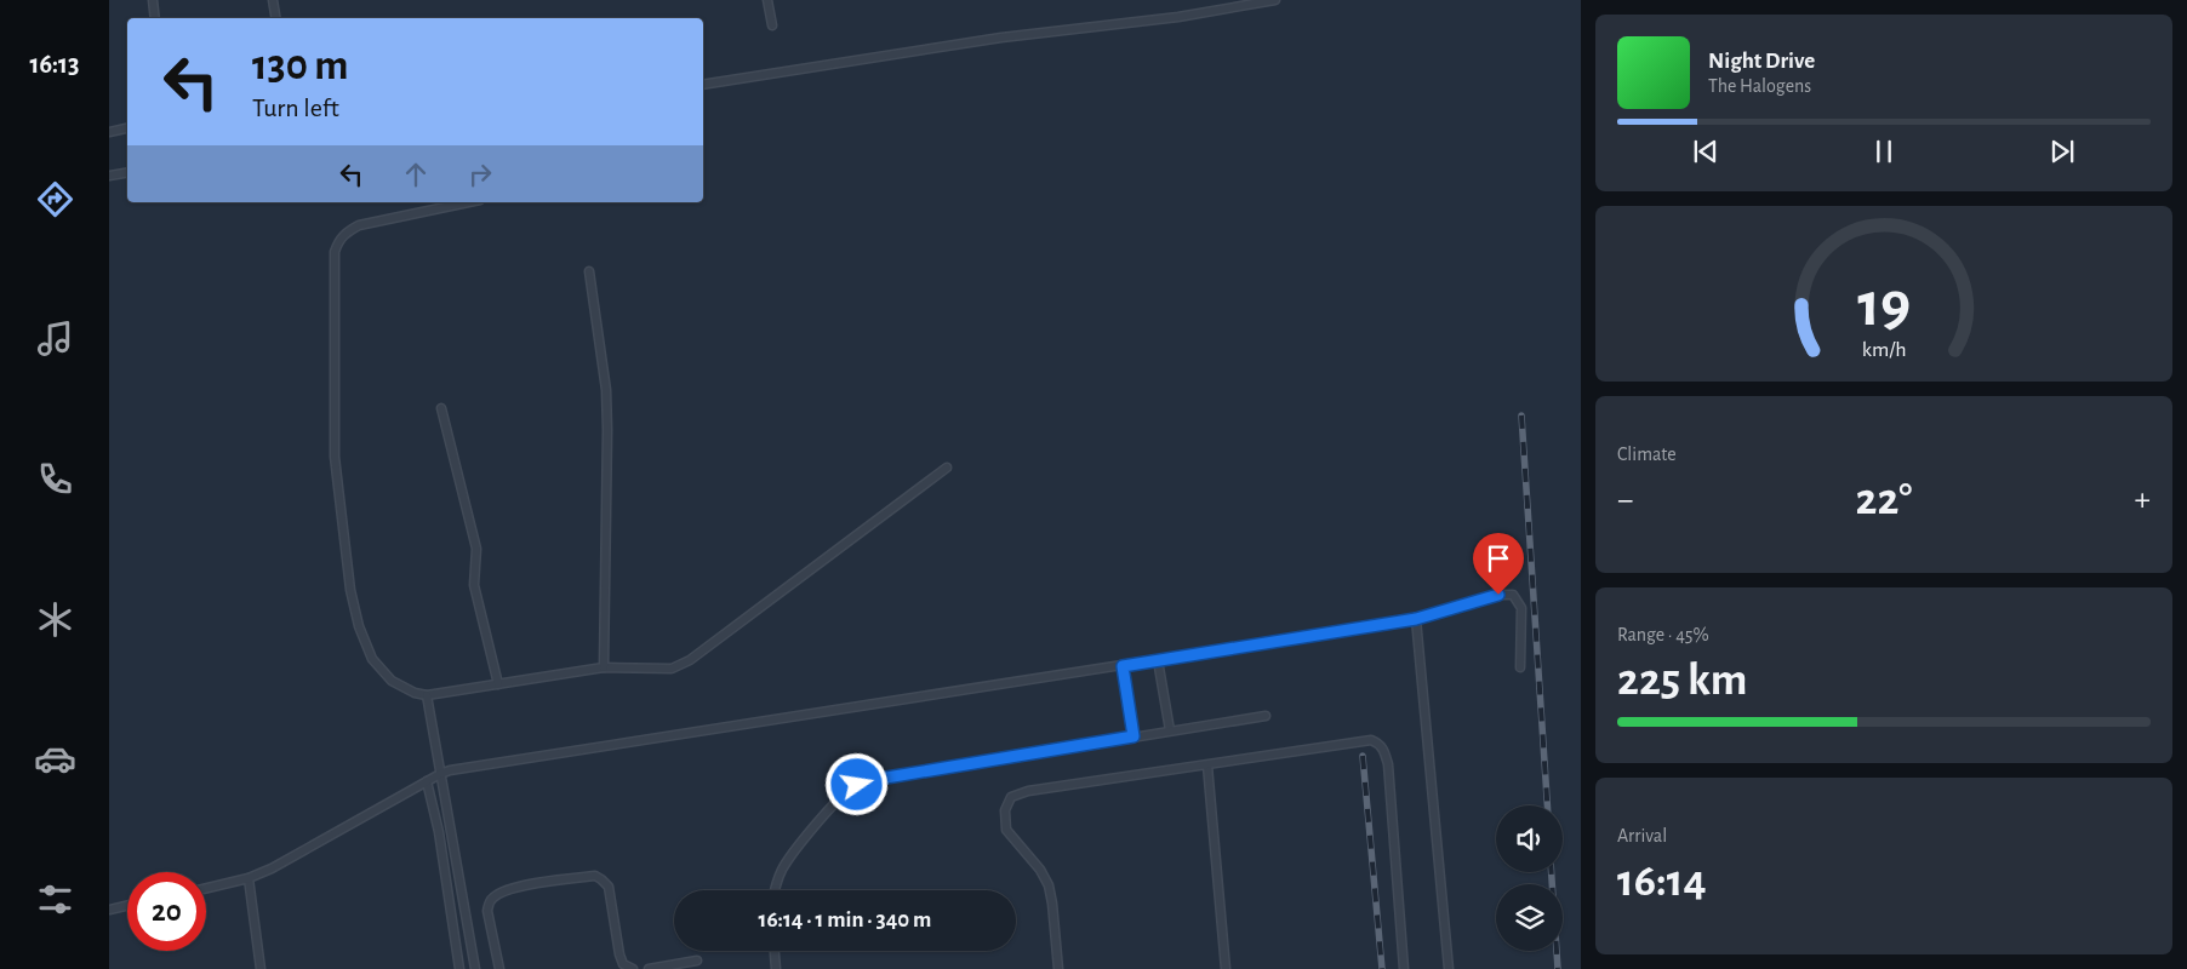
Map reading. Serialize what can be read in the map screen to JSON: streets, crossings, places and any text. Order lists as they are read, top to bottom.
{
  "page": {
    "tabs": "16:13",
    "turn": ["130 m", "Turn left"],
    "song": ["Night Drive", "The Halogens"],
    "tile": [
      "Climate",
      ["Range · 45%", "225 km"],
      ["Arrival", "16:14"]
    ],
    "heat": ["−", "22°", "+"],
    "limit": "20",
    "trip": "16:14 · 1 min · 340 m",
    "gauge": ["19", "km/h"]
  }
}
